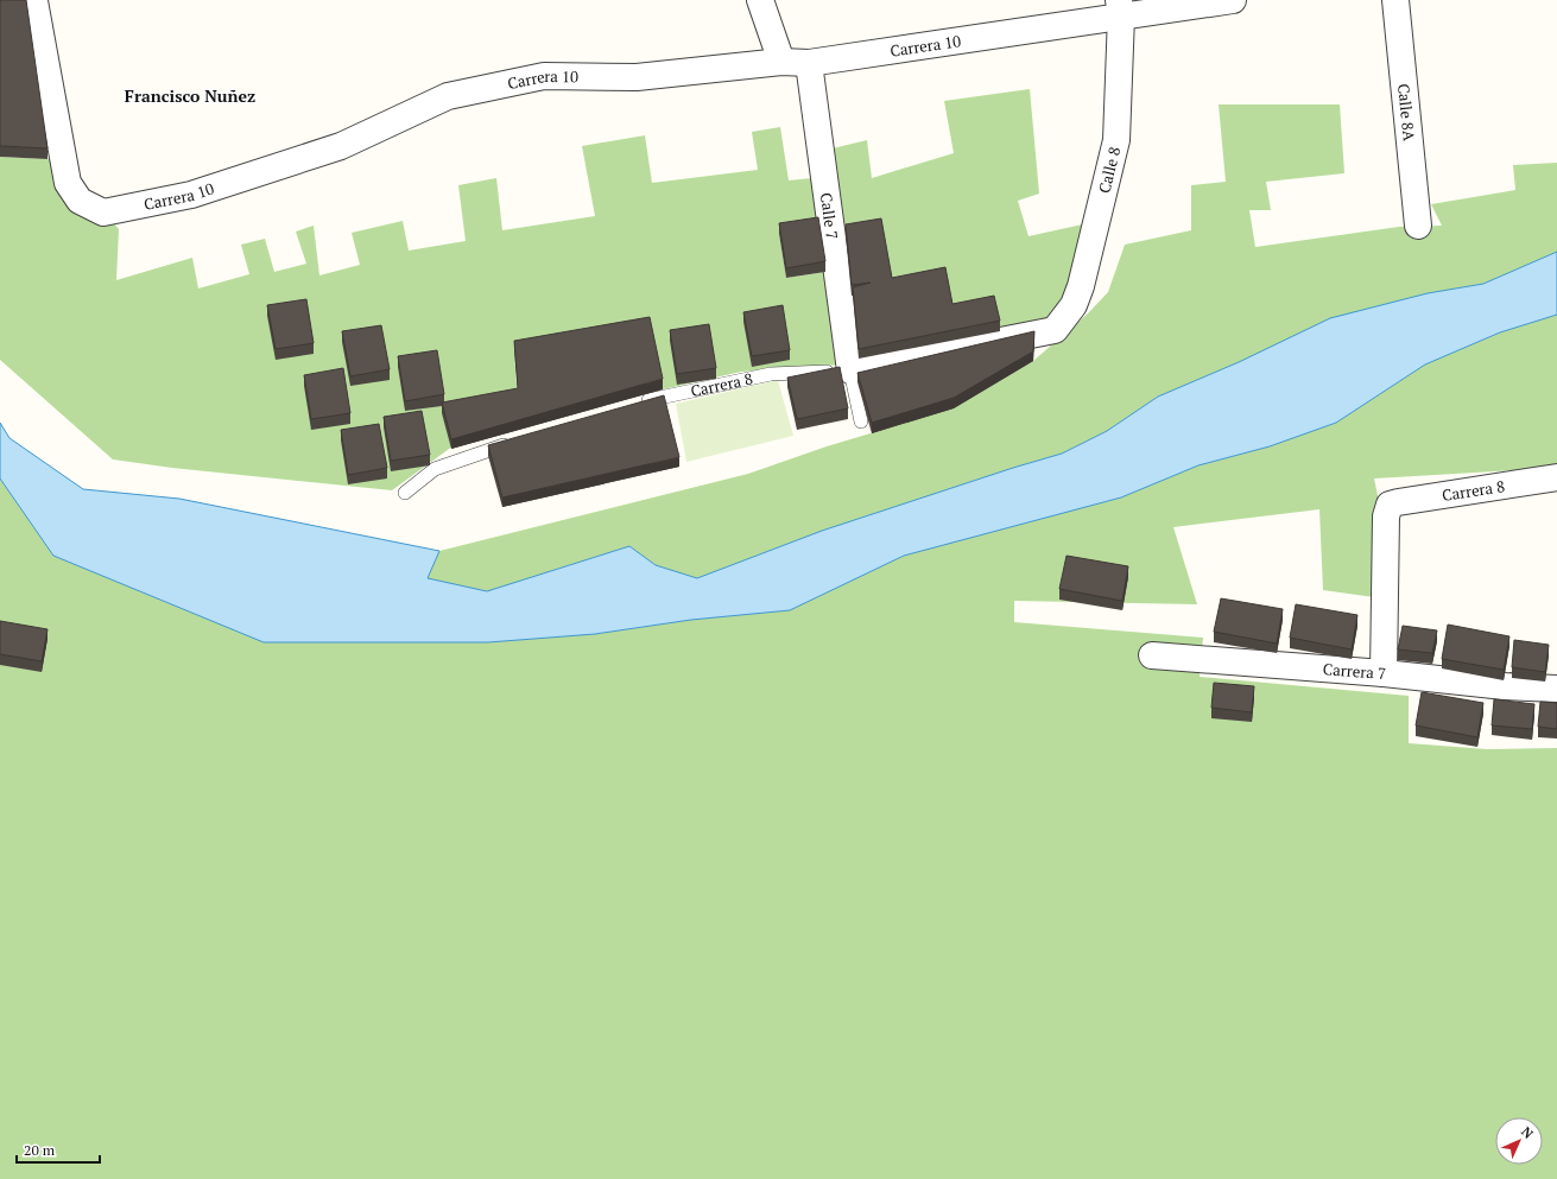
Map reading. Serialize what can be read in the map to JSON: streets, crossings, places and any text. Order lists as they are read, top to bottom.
{
  "streets": {
    "street": [
      "Carrera 10",
      "Calle 8A",
      "Calle 8",
      "Calle 7",
      "Carrera 8",
      "Carrera 7"
    ]
  },
  "crossings": [
    ["Carrera 10", "Calle 8"],
    ["Carrera 10", "Calle 7"],
    ["Calle 8", "Carrera 8"],
    ["Calle 7", "Carrera 8"],
    ["Carrera 8", "Carrera 7"]
  ],
  "districts": ["Francisco Nuñez"],
  "scale_bar": "20 m",
  "north": "top right"
}
